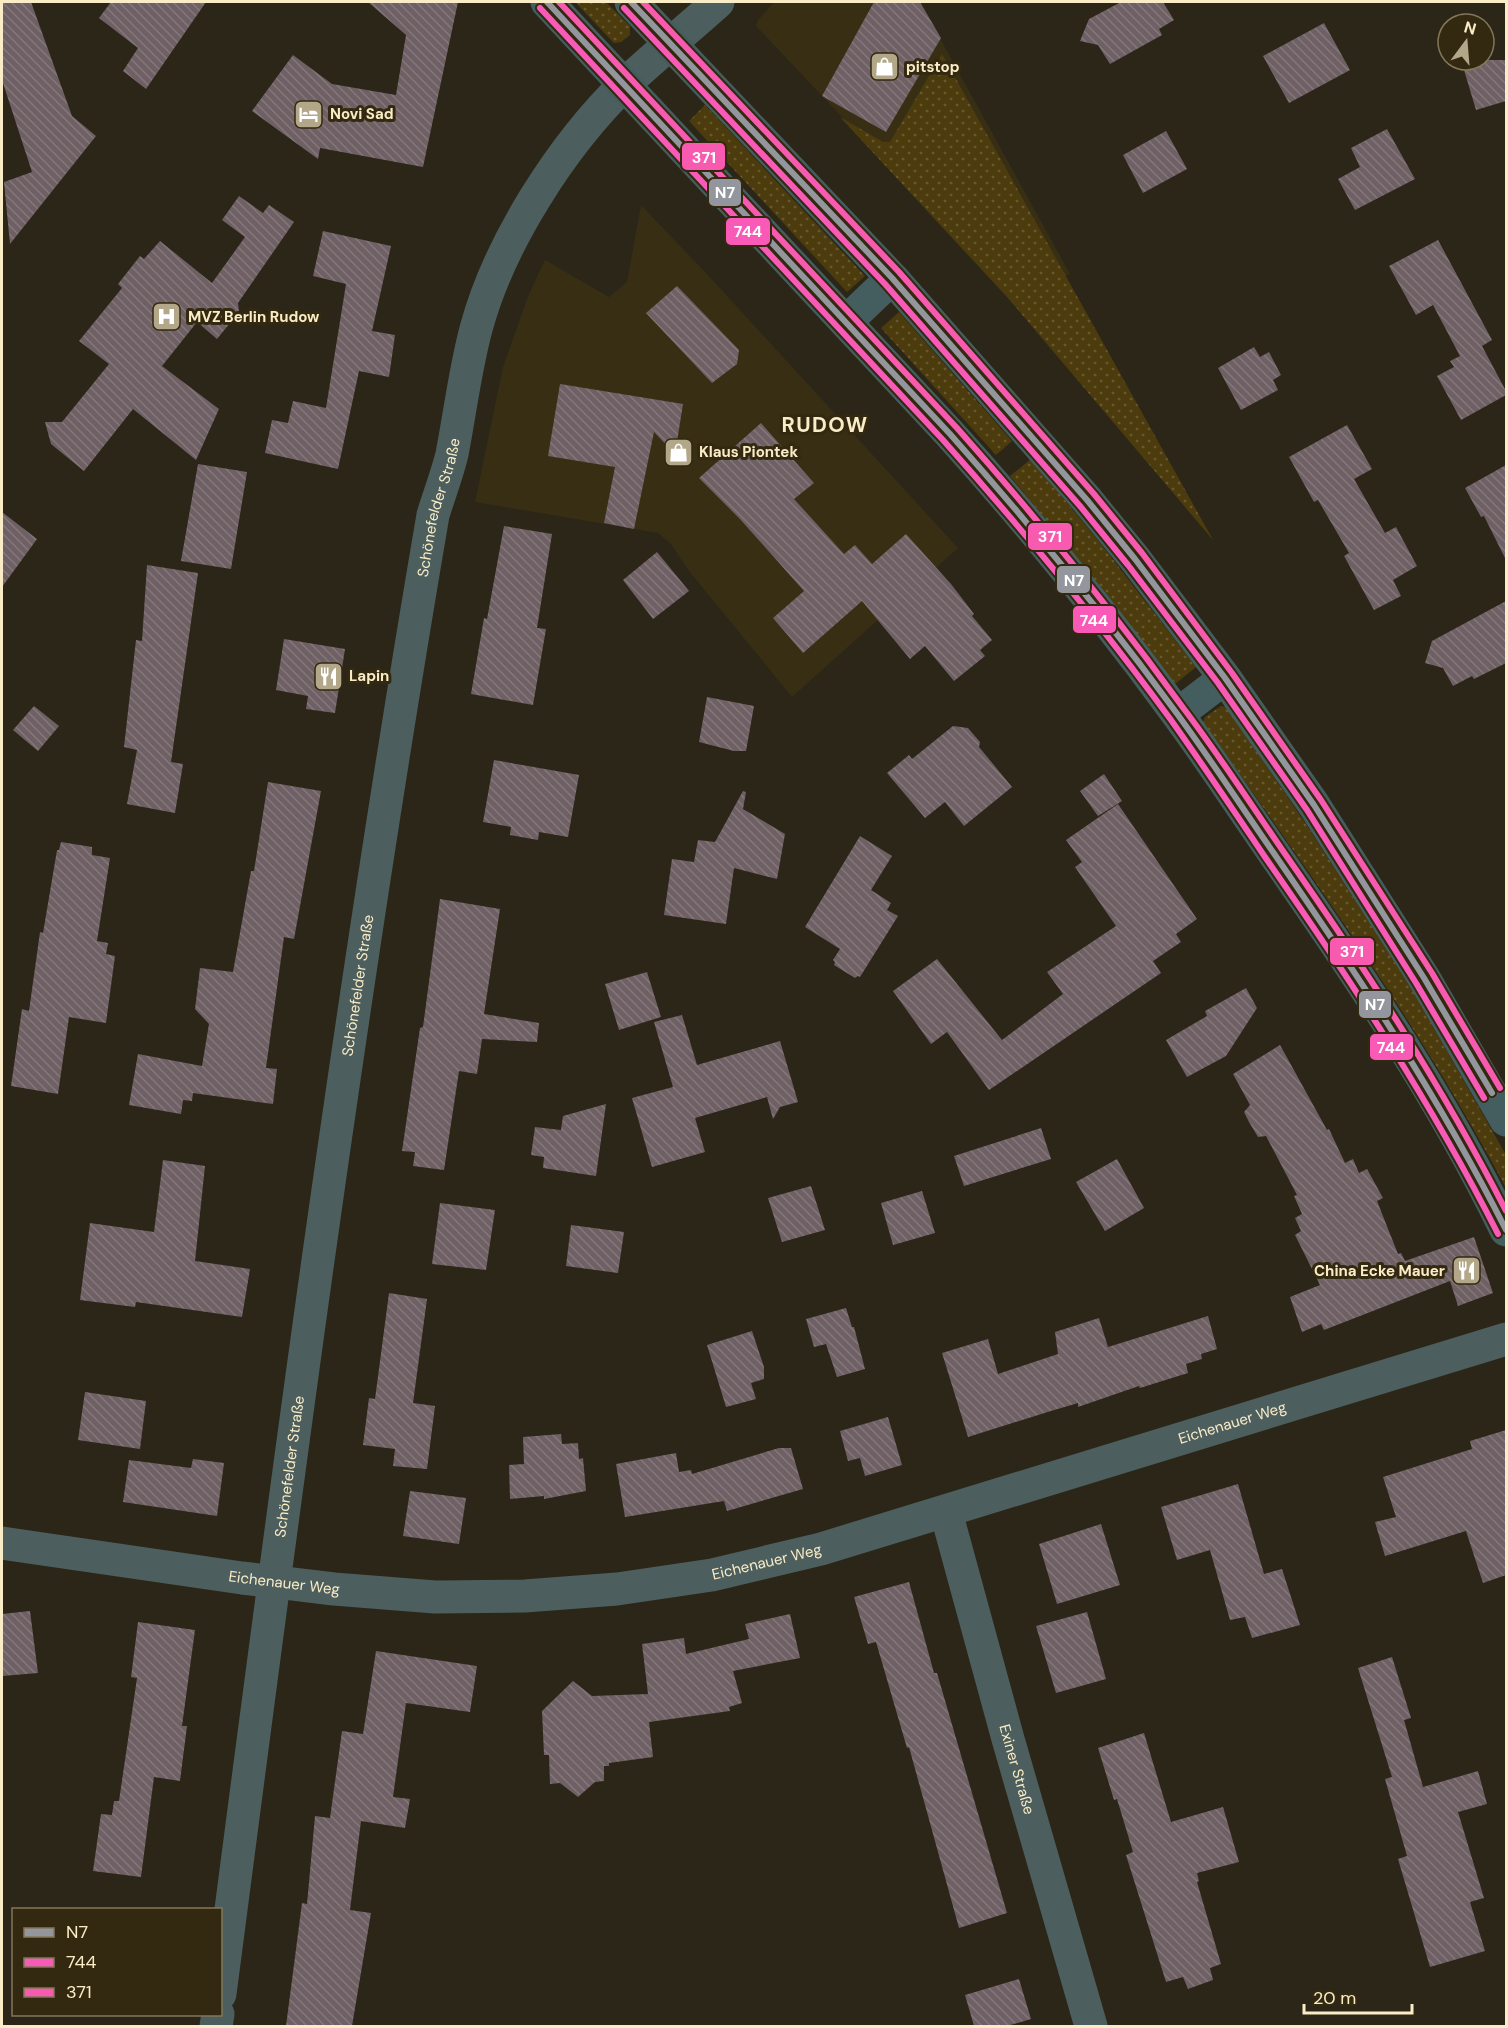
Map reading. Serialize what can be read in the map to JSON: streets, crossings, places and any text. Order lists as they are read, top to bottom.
{
  "streets": {
    "street": ["Schönefelder Straße", "Eichenauer Weg", "Exiner Straße"]
  },
  "crossings": [
    ["Schönefelder Straße", "Eichenauer Weg"],
    ["Eichenauer Weg", "Exiner Straße"]
  ],
  "districts": ["RUDOW"],
  "places": {
    "shop": ["pitstop", "Klaus Piontek"],
    "hotel": ["Novi Sad"],
    "hospital": ["MVZ Berlin Rudow"],
    "restaurant": ["Lapin", "China Ecke Mauer"]
  },
  "lines": ["transit line N7", "transit line 371", "transit line 744"],
  "legend": ["N7", "744", "371"],
  "scale_bar": "20 m",
  "north": "top"
}
